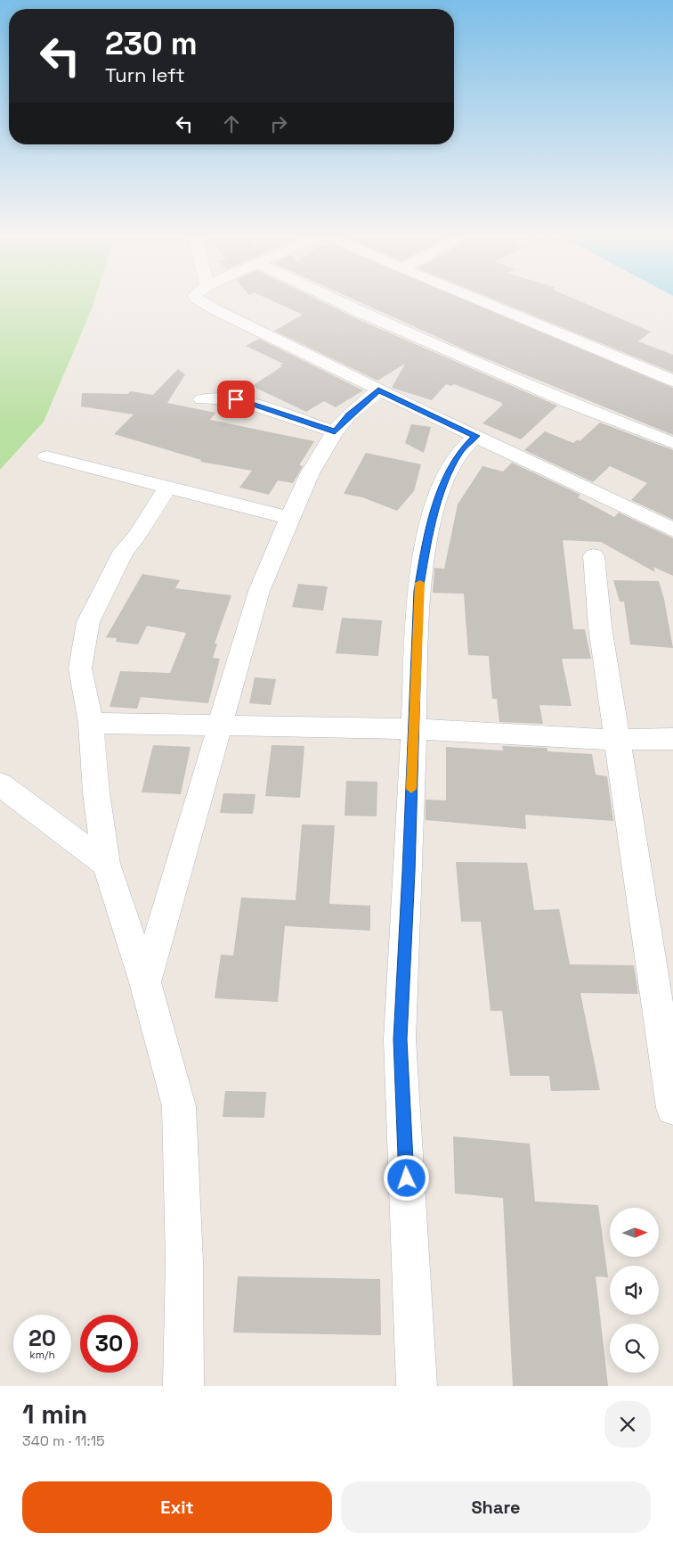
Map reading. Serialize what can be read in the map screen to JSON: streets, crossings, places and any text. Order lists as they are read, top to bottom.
{
  "north": "right",
  "page": {
    "turn": ["230 m", "Turn left"],
    "speed": "20 km/h",
    "limit": "30",
    "heading": ["1 min", "340 m · 11:15"],
    "buttons": ["Exit", "Share"]
  }
}
